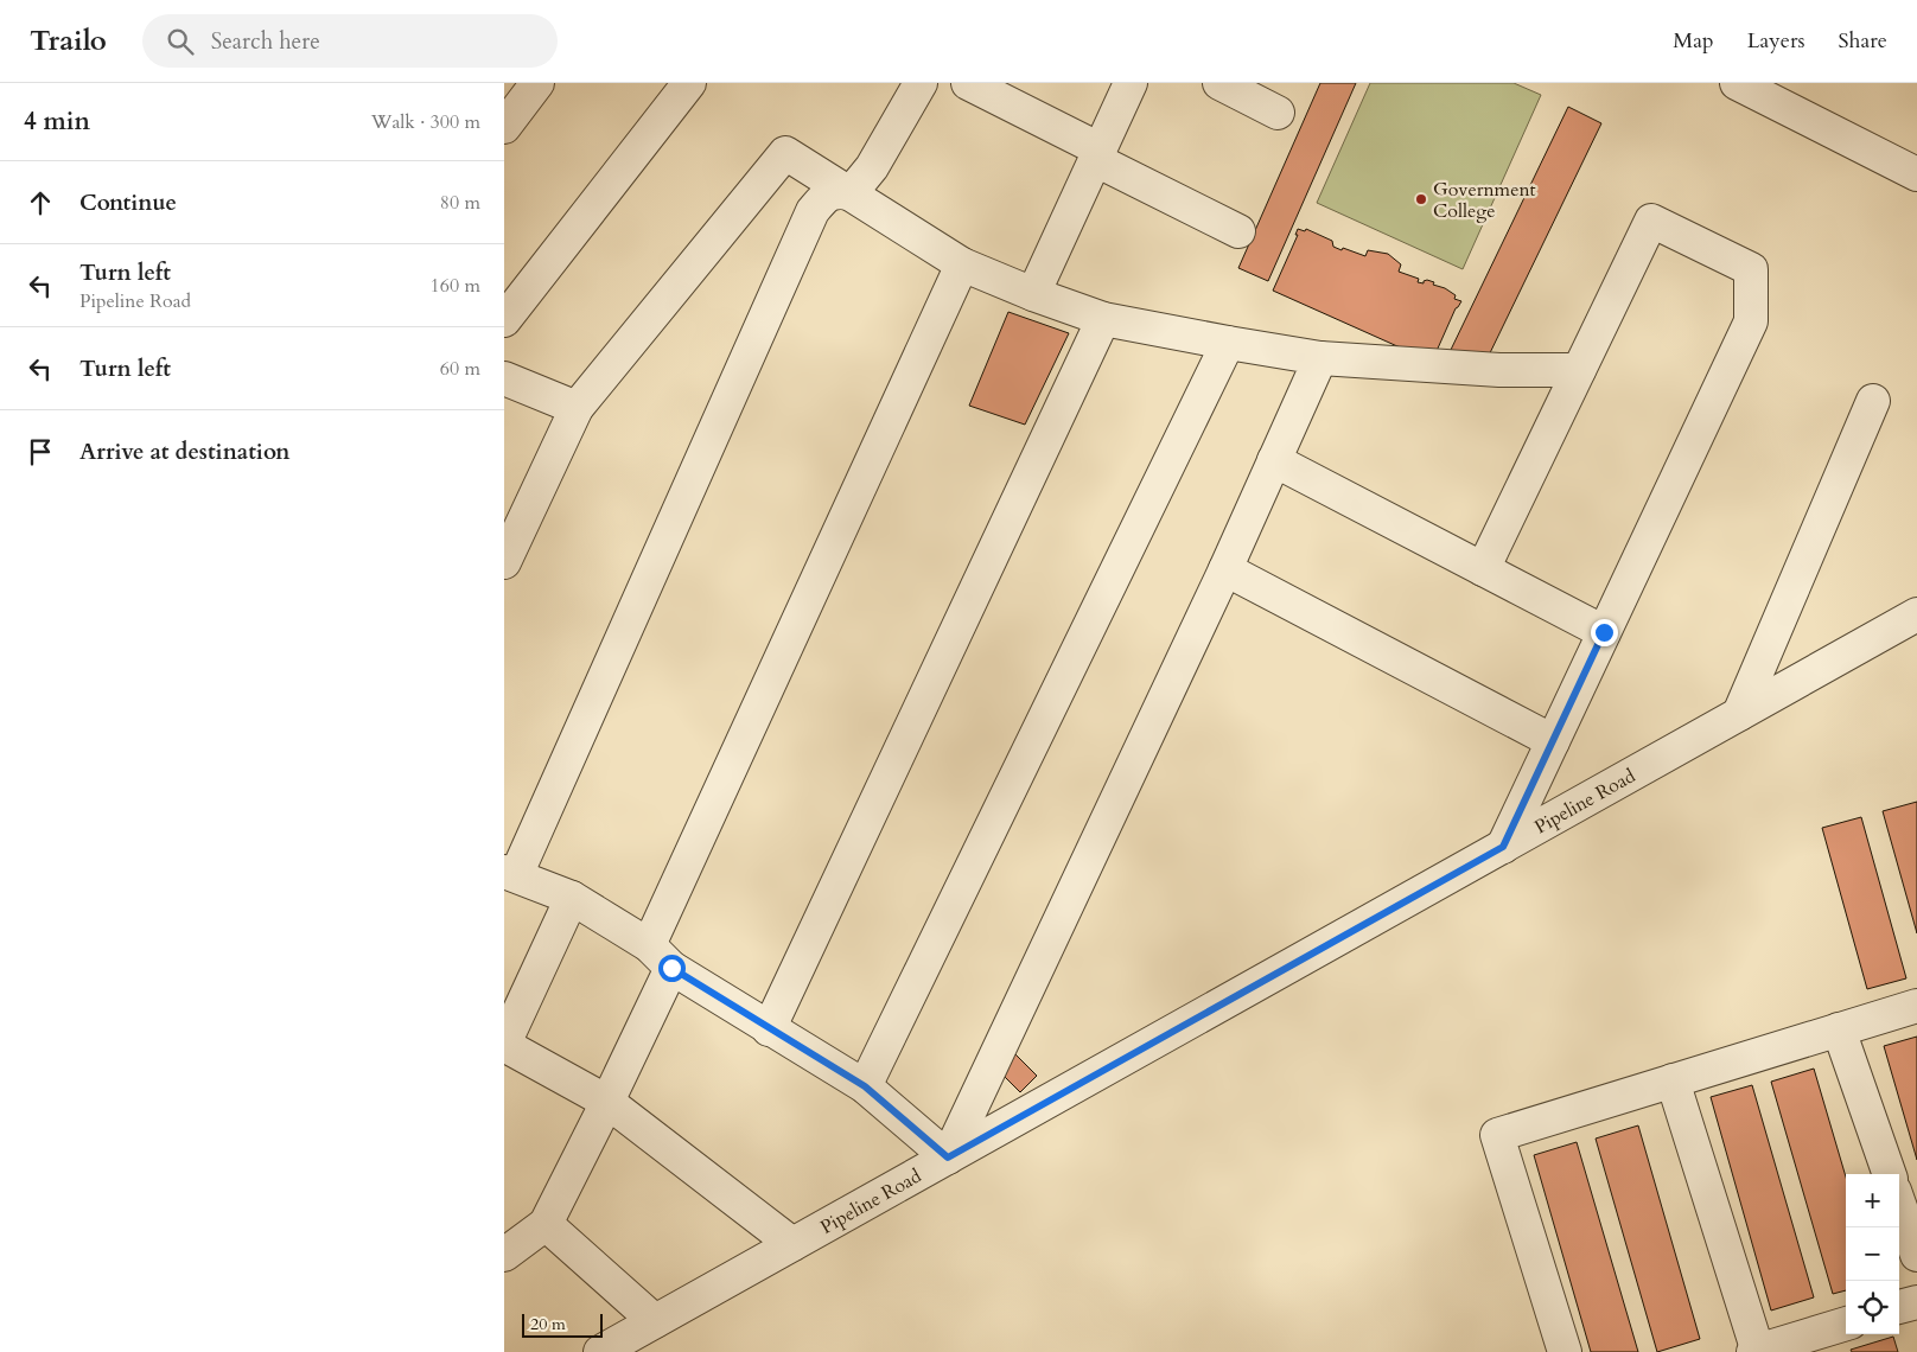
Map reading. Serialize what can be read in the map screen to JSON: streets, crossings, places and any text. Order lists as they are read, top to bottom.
{
  "streets": {
    "street": ["Pipeline Road"]
  },
  "places": ["Government College"],
  "scale_bar": "20 m",
  "page": {
    "header": "Trailo",
    "search": "Search here",
    "nav": ["Map", "Layers", "Share"],
    "heading": ["4 min", "Walk · 300 m"],
    "list": [
      ["Continue", "80 m"],
      ["Turn left", "Pipeline Road", "160 m"],
      ["Turn left", "60 m"],
      "Arrive at destination"
    ],
    "map_buttons": ["+", "−"],
    "scale": "20 m"
  }
}
